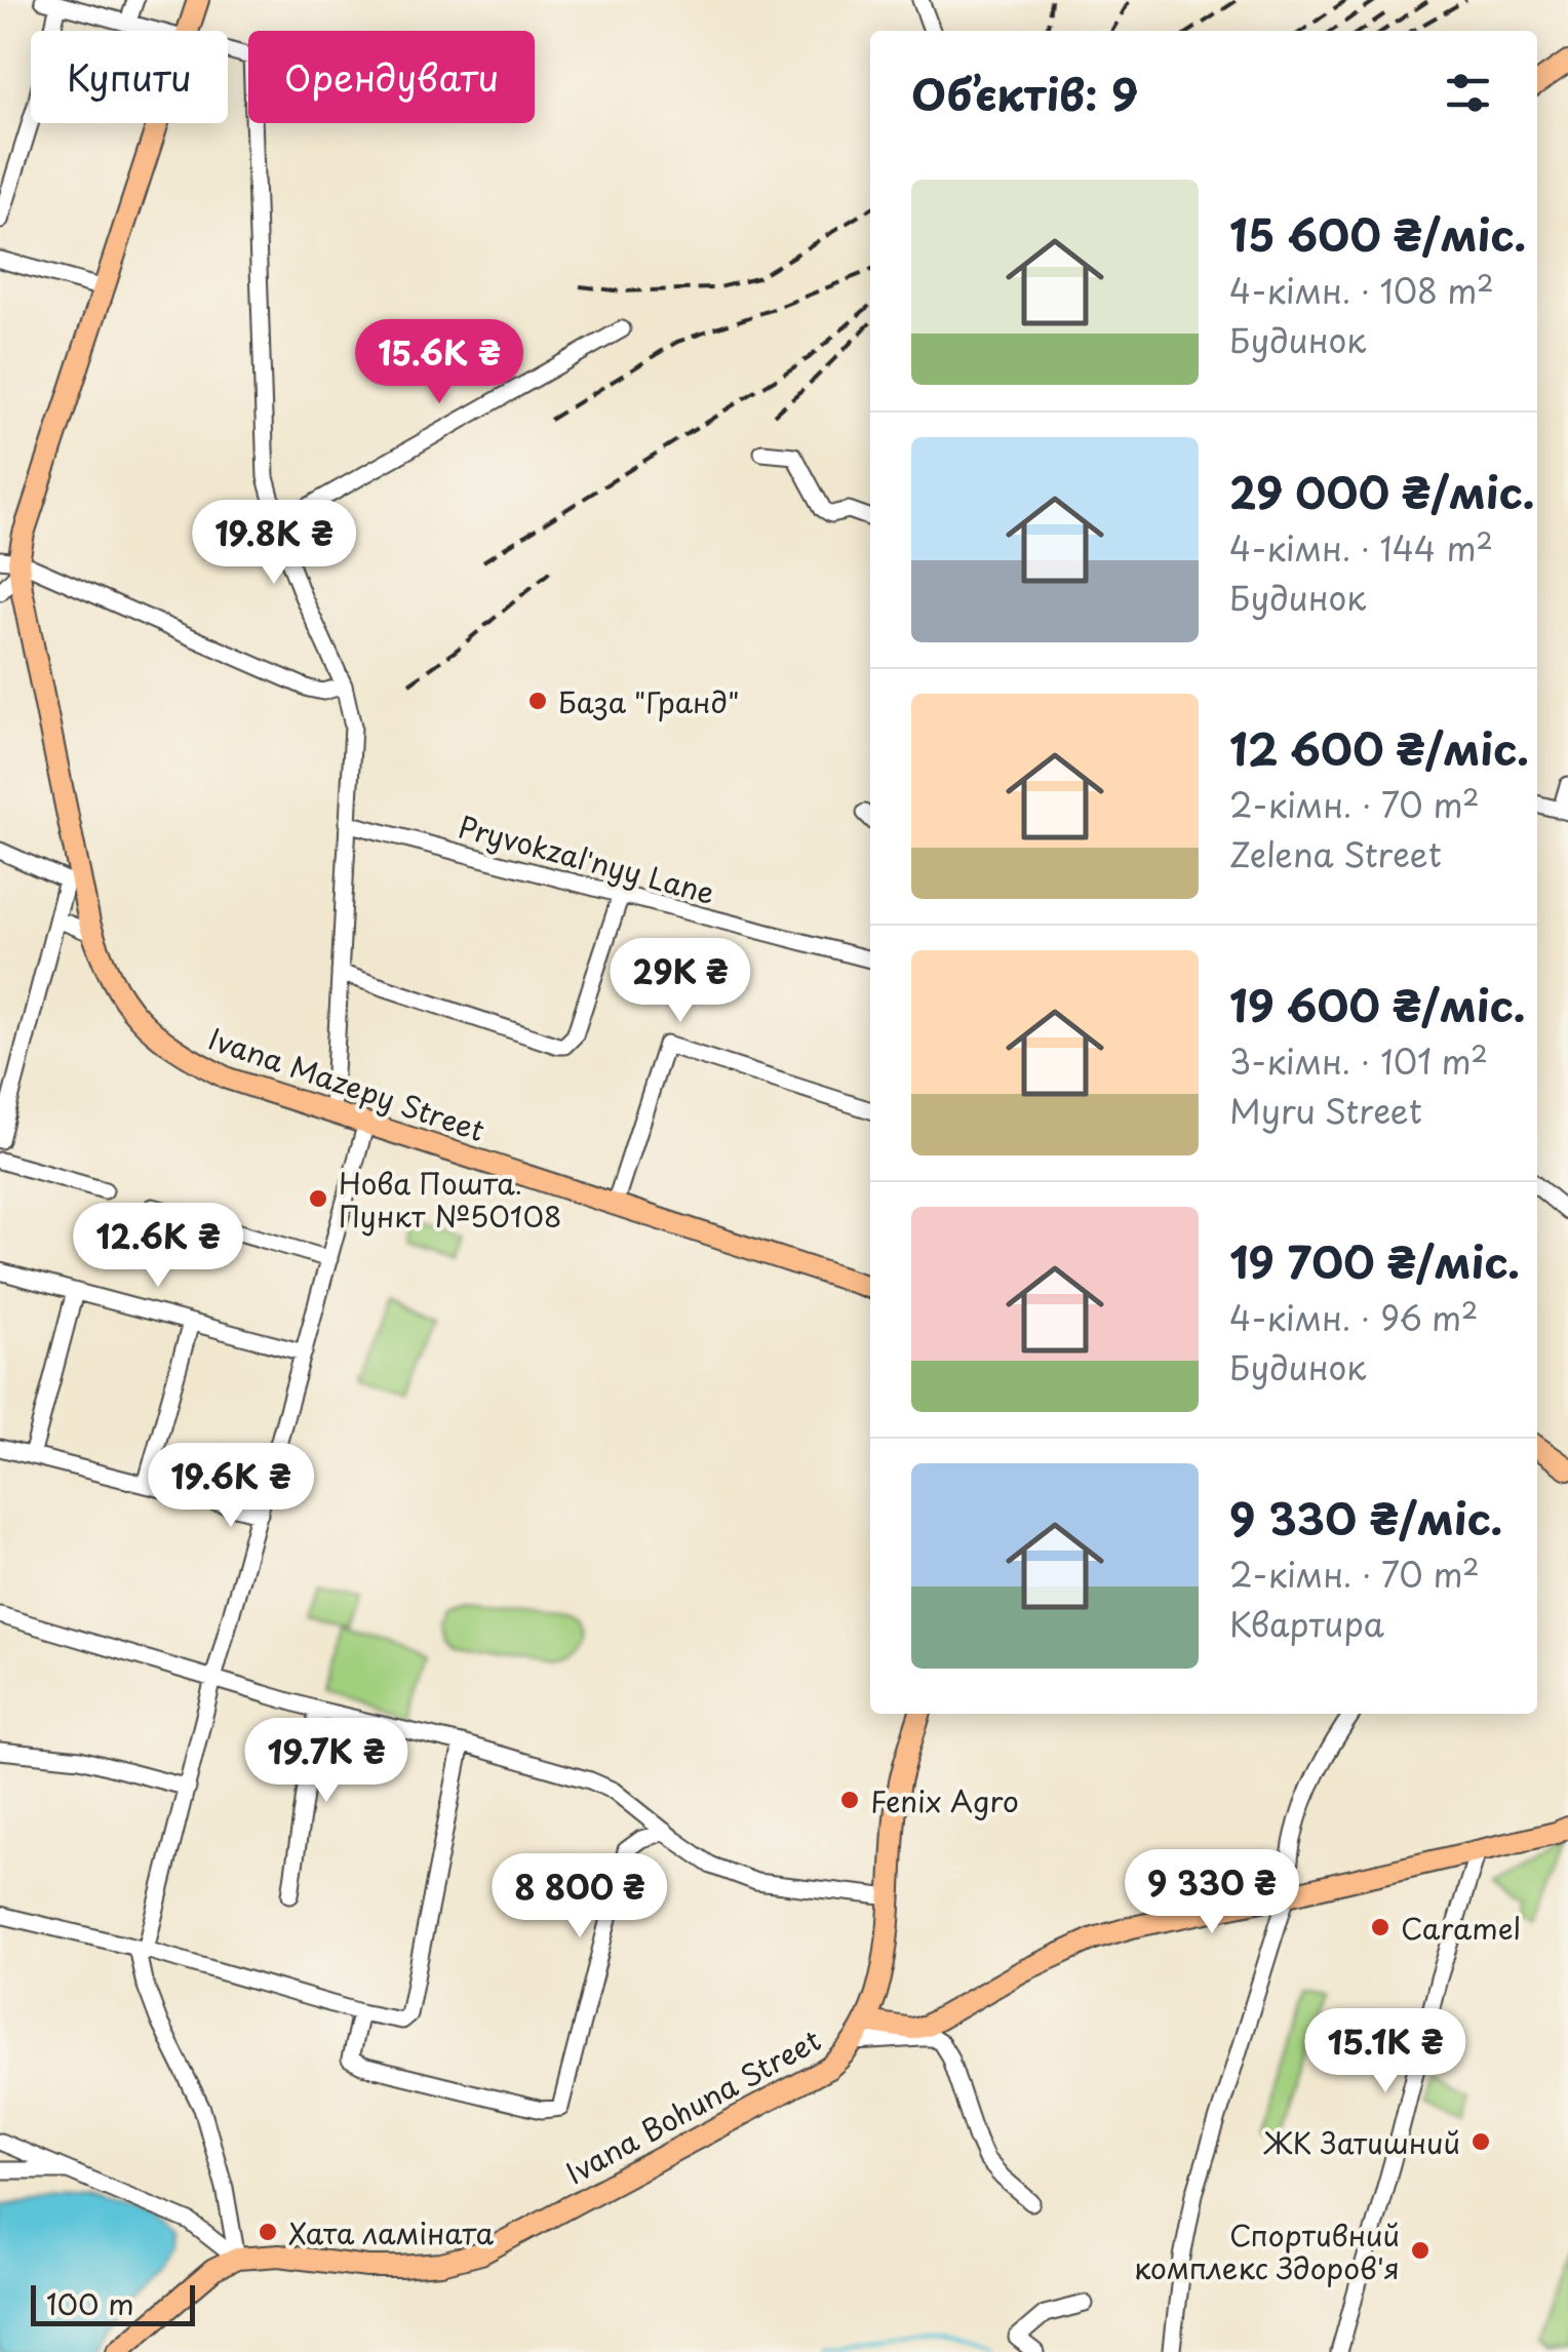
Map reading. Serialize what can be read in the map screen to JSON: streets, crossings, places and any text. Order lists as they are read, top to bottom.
{
  "streets": {
    "main road": ["Ivana Mazepy Street", "Ivana Bohuna Street"],
    "street": ["Pryvokzalʹnyy Lane"]
  },
  "places": [
    "База \"Гранд\"",
    "Нова Пошта. Пункт №50108",
    "Fenix Agro",
    "Caramel",
    "ЖК Затишний",
    "Хата ламіната",
    "Спортивний комплекс Здоров'я"
  ],
  "scale_bar": "100 m",
  "page": {
    "chip": ["Купити", "Орендувати"],
    "heading": "Об’єктів: 9",
    "list": [
      {
        "name": "15 600 ₴/міс.",
        "note": "4-кімн. · 108 m² · Будинок"
      },
      {
        "name": "29 000 ₴/міс.",
        "note": "4-кімн. · 144 m² · Будинок"
      },
      {
        "name": "12 600 ₴/міс.",
        "note": "2-кімн. · 70 m² · Zelena Street"
      },
      {
        "name": "19 600 ₴/міс.",
        "note": "3-кімн. · 101 m² · Myru Street"
      },
      {
        "name": "19 700 ₴/міс.",
        "note": "4-кімн. · 96 m² · Будинок"
      },
      {
        "name": "9 330 ₴/міс.",
        "note": "2-кімн. · 70 m² · Квартира"
      }
    ],
    "price": [
      "15.6K ₴",
      "19.8K ₴",
      "29K ₴",
      "12.6K ₴",
      "19.6K ₴",
      "19.7K ₴",
      "9 330 ₴",
      "8 800 ₴",
      "15.1K ₴"
    ],
    "scale": "100 m"
  }
}
